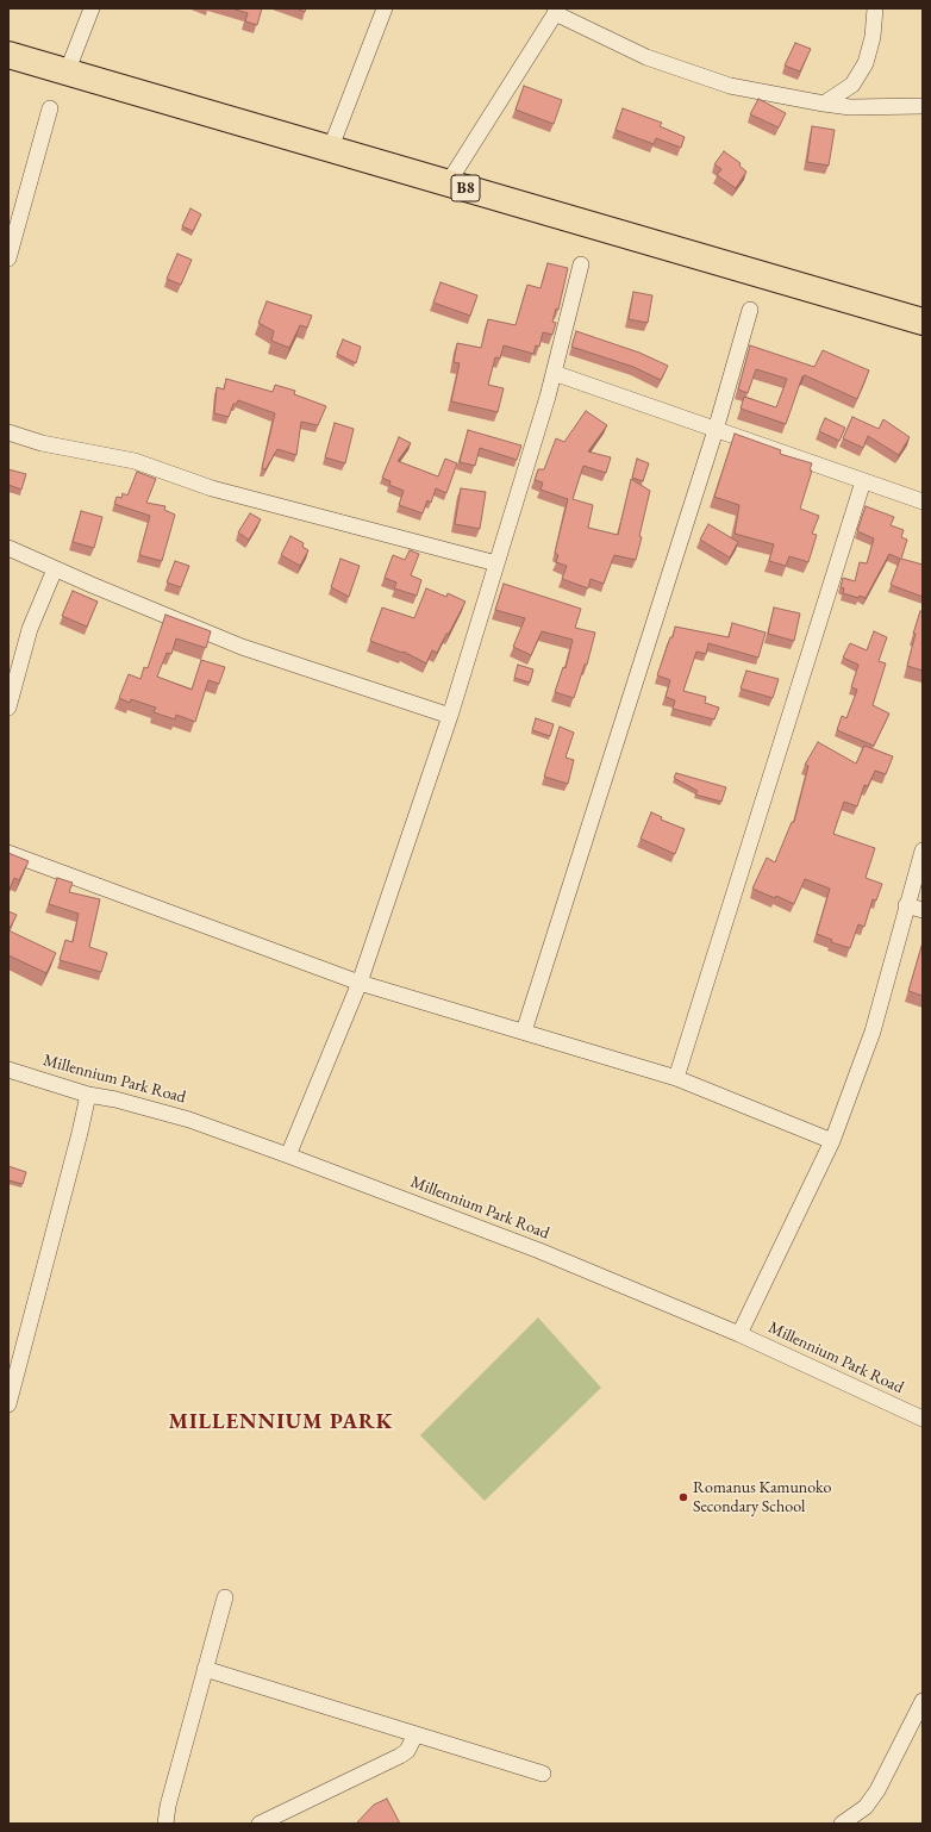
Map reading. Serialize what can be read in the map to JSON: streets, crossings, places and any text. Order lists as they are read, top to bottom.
{
  "streets": {
    "highway": ["B8"],
    "street": ["Millennium Park Road"]
  },
  "districts": ["MILLENNIUM PARK"],
  "places": ["Romanus Kamunoko Secondary School"]
}
